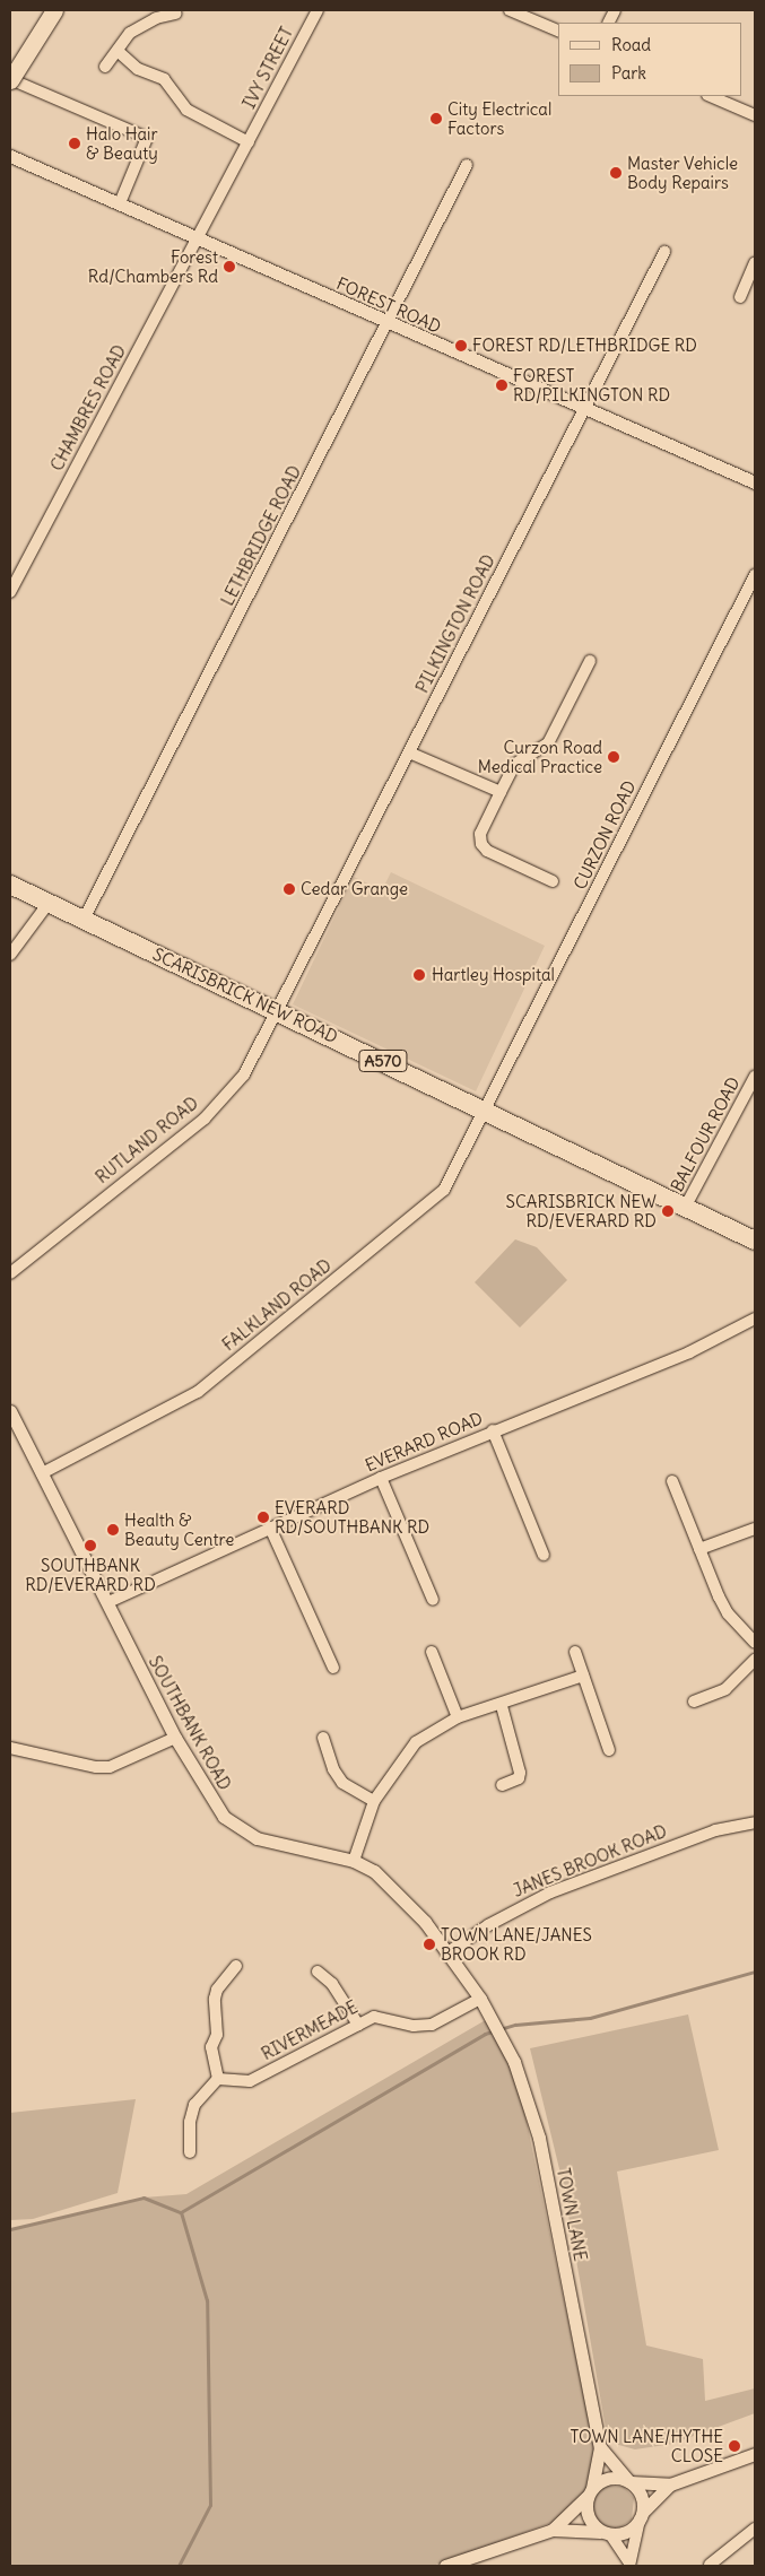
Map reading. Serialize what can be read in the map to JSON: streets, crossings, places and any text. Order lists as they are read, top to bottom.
{
  "streets": {
    "highway": ["SCARISBRICK NEW ROAD", "A570"],
    "street": [
      "IVY STREET",
      "FOREST ROAD",
      "CHAMBRES ROAD",
      "LETHBRIDGE ROAD",
      "PILKINGTON ROAD",
      "CURZON ROAD",
      "BALFOUR ROAD",
      "RUTLAND ROAD",
      "FALKLAND ROAD",
      "EVERARD ROAD",
      "SOUTHBANK ROAD",
      "JANES BROOK ROAD",
      "RIVERMEADE",
      "TOWN LANE"
    ]
  },
  "crossings": [
    ["IVY STREET", "FOREST ROAD"],
    ["IVY STREET", "CHAMBRES ROAD"],
    ["FOREST ROAD", "CHAMBRES ROAD"],
    ["FOREST ROAD", "LETHBRIDGE ROAD"],
    ["FOREST ROAD", "PILKINGTON ROAD"],
    ["LETHBRIDGE ROAD", "SCARISBRICK NEW ROAD"],
    ["PILKINGTON ROAD", "SCARISBRICK NEW ROAD"],
    ["PILKINGTON ROAD", "RUTLAND ROAD"],
    ["CURZON ROAD", "SCARISBRICK NEW ROAD"],
    ["CURZON ROAD", "FALKLAND ROAD"],
    ["SCARISBRICK NEW ROAD", "BALFOUR ROAD"],
    ["SCARISBRICK NEW ROAD", "RUTLAND ROAD"],
    ["SCARISBRICK NEW ROAD", "FALKLAND ROAD"],
    ["FALKLAND ROAD", "SOUTHBANK ROAD"],
    ["EVERARD ROAD", "SOUTHBANK ROAD"],
    ["SOUTHBANK ROAD", "JANES BROOK ROAD"],
    ["SOUTHBANK ROAD", "RIVERMEADE"],
    ["SOUTHBANK ROAD", "TOWN LANE"],
    ["RIVERMEADE", "TOWN LANE"]
  ],
  "places": [
    "City Electrical Factors",
    "Halo Hair & Beauty",
    "Master Vehicle Body Repairs",
    "Forest Rd/Chambers Rd",
    "FOREST RD/LETHBRIDGE RD",
    "FOREST RD/PILKINGTON RD",
    "Curzon Road Medical Practice",
    "Cedar Grange",
    "Hartley Hospital",
    "SCARISBRICK NEW RD/EVERARD RD",
    "EVERARD RD/SOUTHBANK RD",
    "Health & Beauty Centre",
    "SOUTHBANK RD/EVERARD RD",
    "TOWN LANE/JANES BROOK RD",
    "TOWN LANE/HYTHE CLOSE"
  ],
  "legend": ["Road", "Park"]
}
